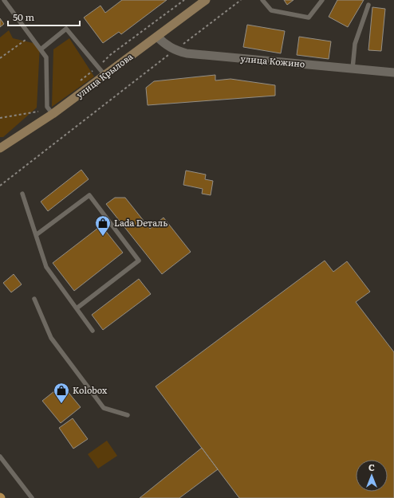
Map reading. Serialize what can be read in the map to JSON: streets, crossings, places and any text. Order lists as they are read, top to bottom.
{
  "streets": {
    "main road": ["улица Крылова"],
    "street": ["улица Кожино"]
  },
  "crossings": [
    ["улица Кожино", "улица Крылова"]
  ],
  "places": {
    "shop": ["Lada Dеталь", "Kolobox"]
  },
  "scale_bar": "50 m",
  "north": "top"
}
